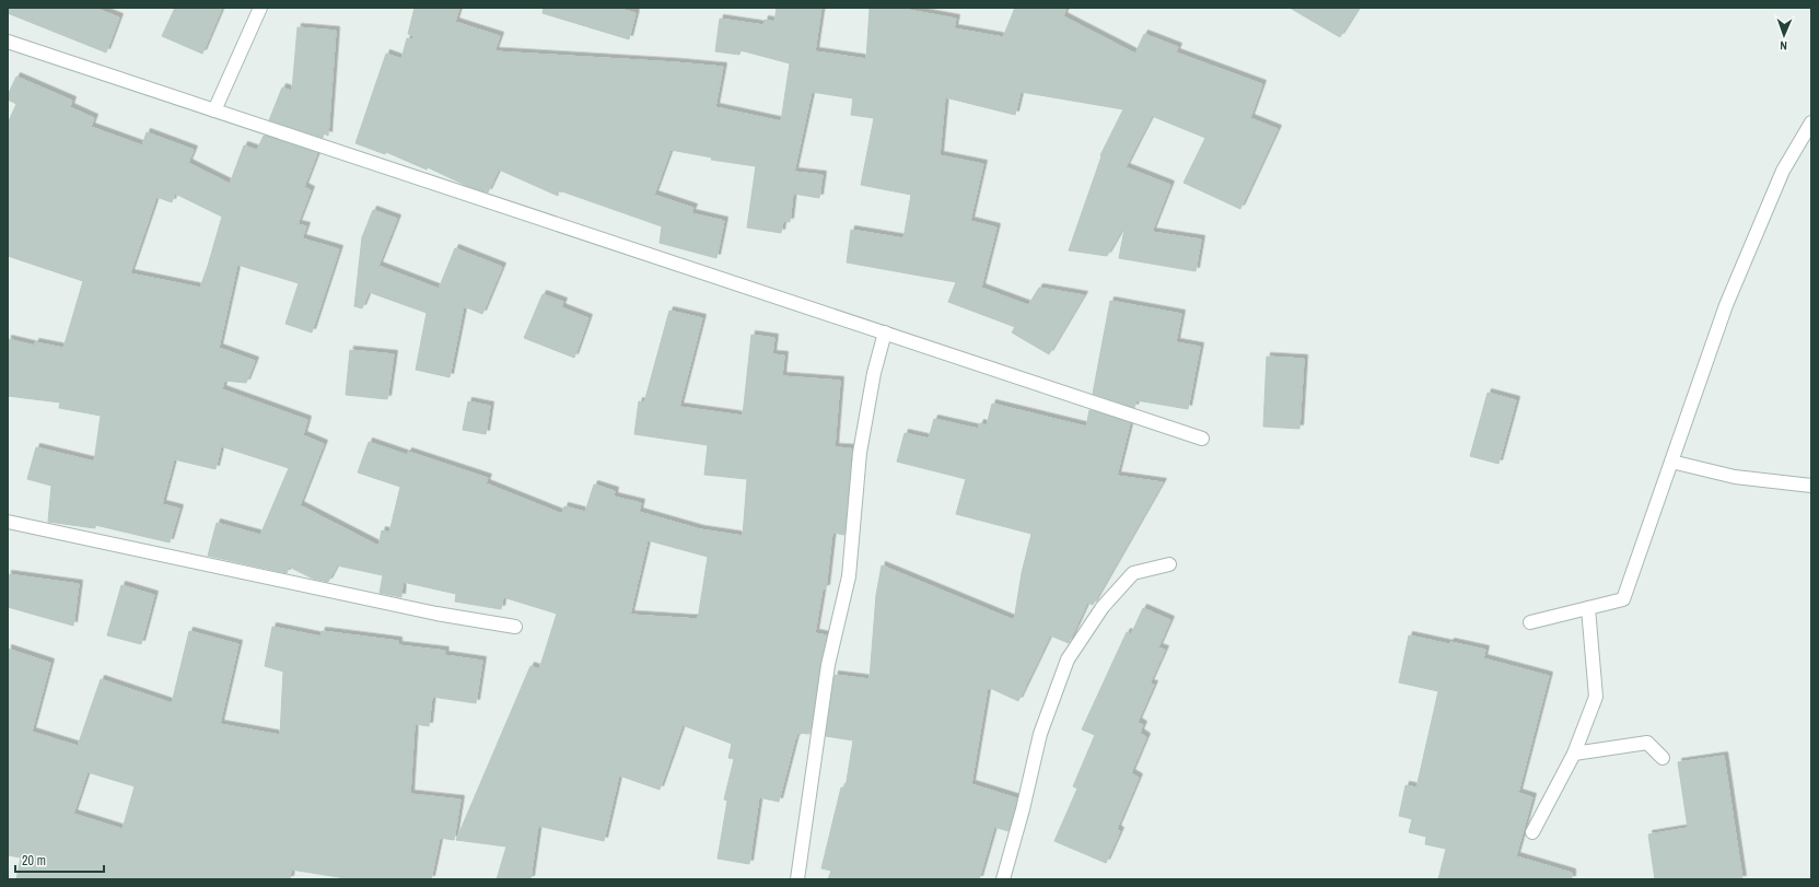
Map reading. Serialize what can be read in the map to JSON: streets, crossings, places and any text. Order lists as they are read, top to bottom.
{
  "scale_bar": "20 m",
  "north": "bottom"
}
